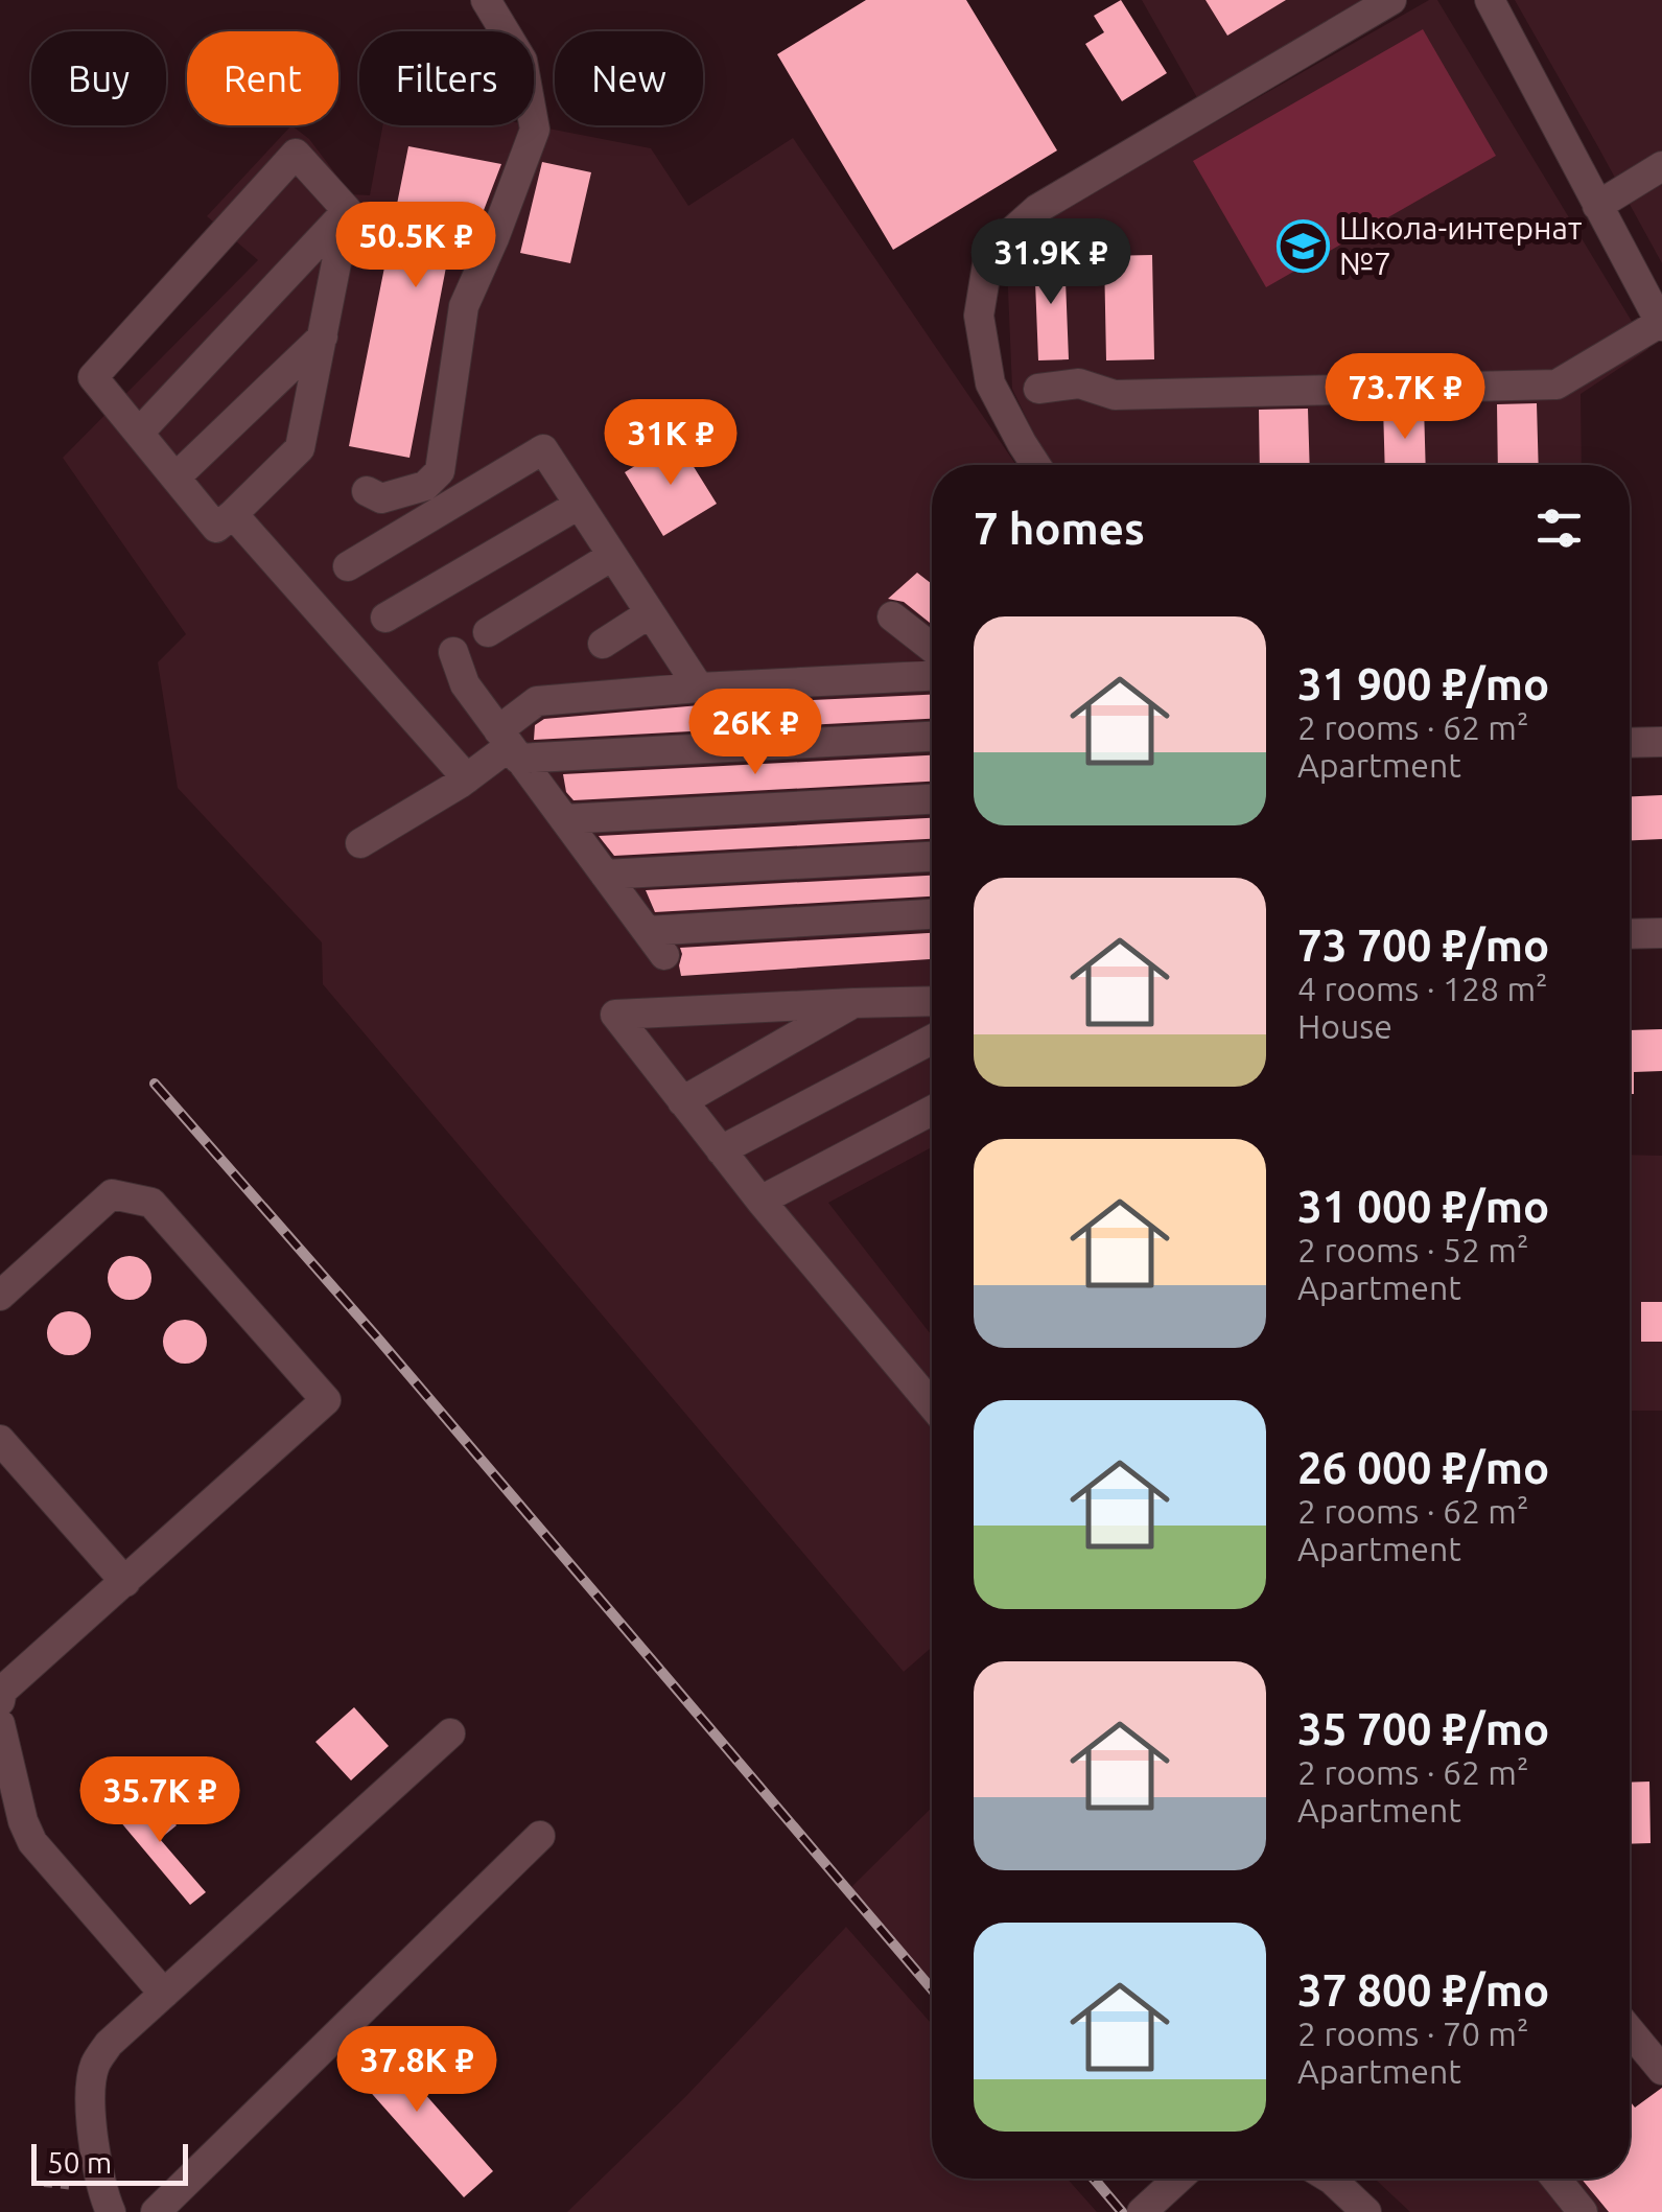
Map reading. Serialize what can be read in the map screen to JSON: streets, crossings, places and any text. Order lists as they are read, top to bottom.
{
  "places": {
    "school or university": ["Школа-интернат №7"]
  },
  "scale_bar": "50 m",
  "page": {
    "chip": [
      "Buy",
      "Rent",
      "Filters",
      "New"
    ],
    "price": [
      "50.5K ₽",
      "31.9K ₽",
      "73.7K ₽",
      "31K ₽",
      "26K ₽",
      "35.7K ₽",
      "37.8K ₽"
    ],
    "heading": "7 homes",
    "list": [
      {
        "name": "31 900 ₽/mo",
        "note": "2 rooms · 62 m² · Apartment"
      },
      {
        "name": "73 700 ₽/mo",
        "note": "4 rooms · 128 m² · House"
      },
      {
        "name": "31 000 ₽/mo",
        "note": "2 rooms · 52 m² · Apartment"
      },
      {
        "name": "26 000 ₽/mo",
        "note": "2 rooms · 62 m² · Apartment"
      },
      {
        "name": "35 700 ₽/mo",
        "note": "2 rooms · 62 m² · Apartment"
      },
      {
        "name": "37 800 ₽/mo",
        "note": "2 rooms · 70 m² · Apartment"
      }
    ],
    "scale": "50 m"
  }
}
